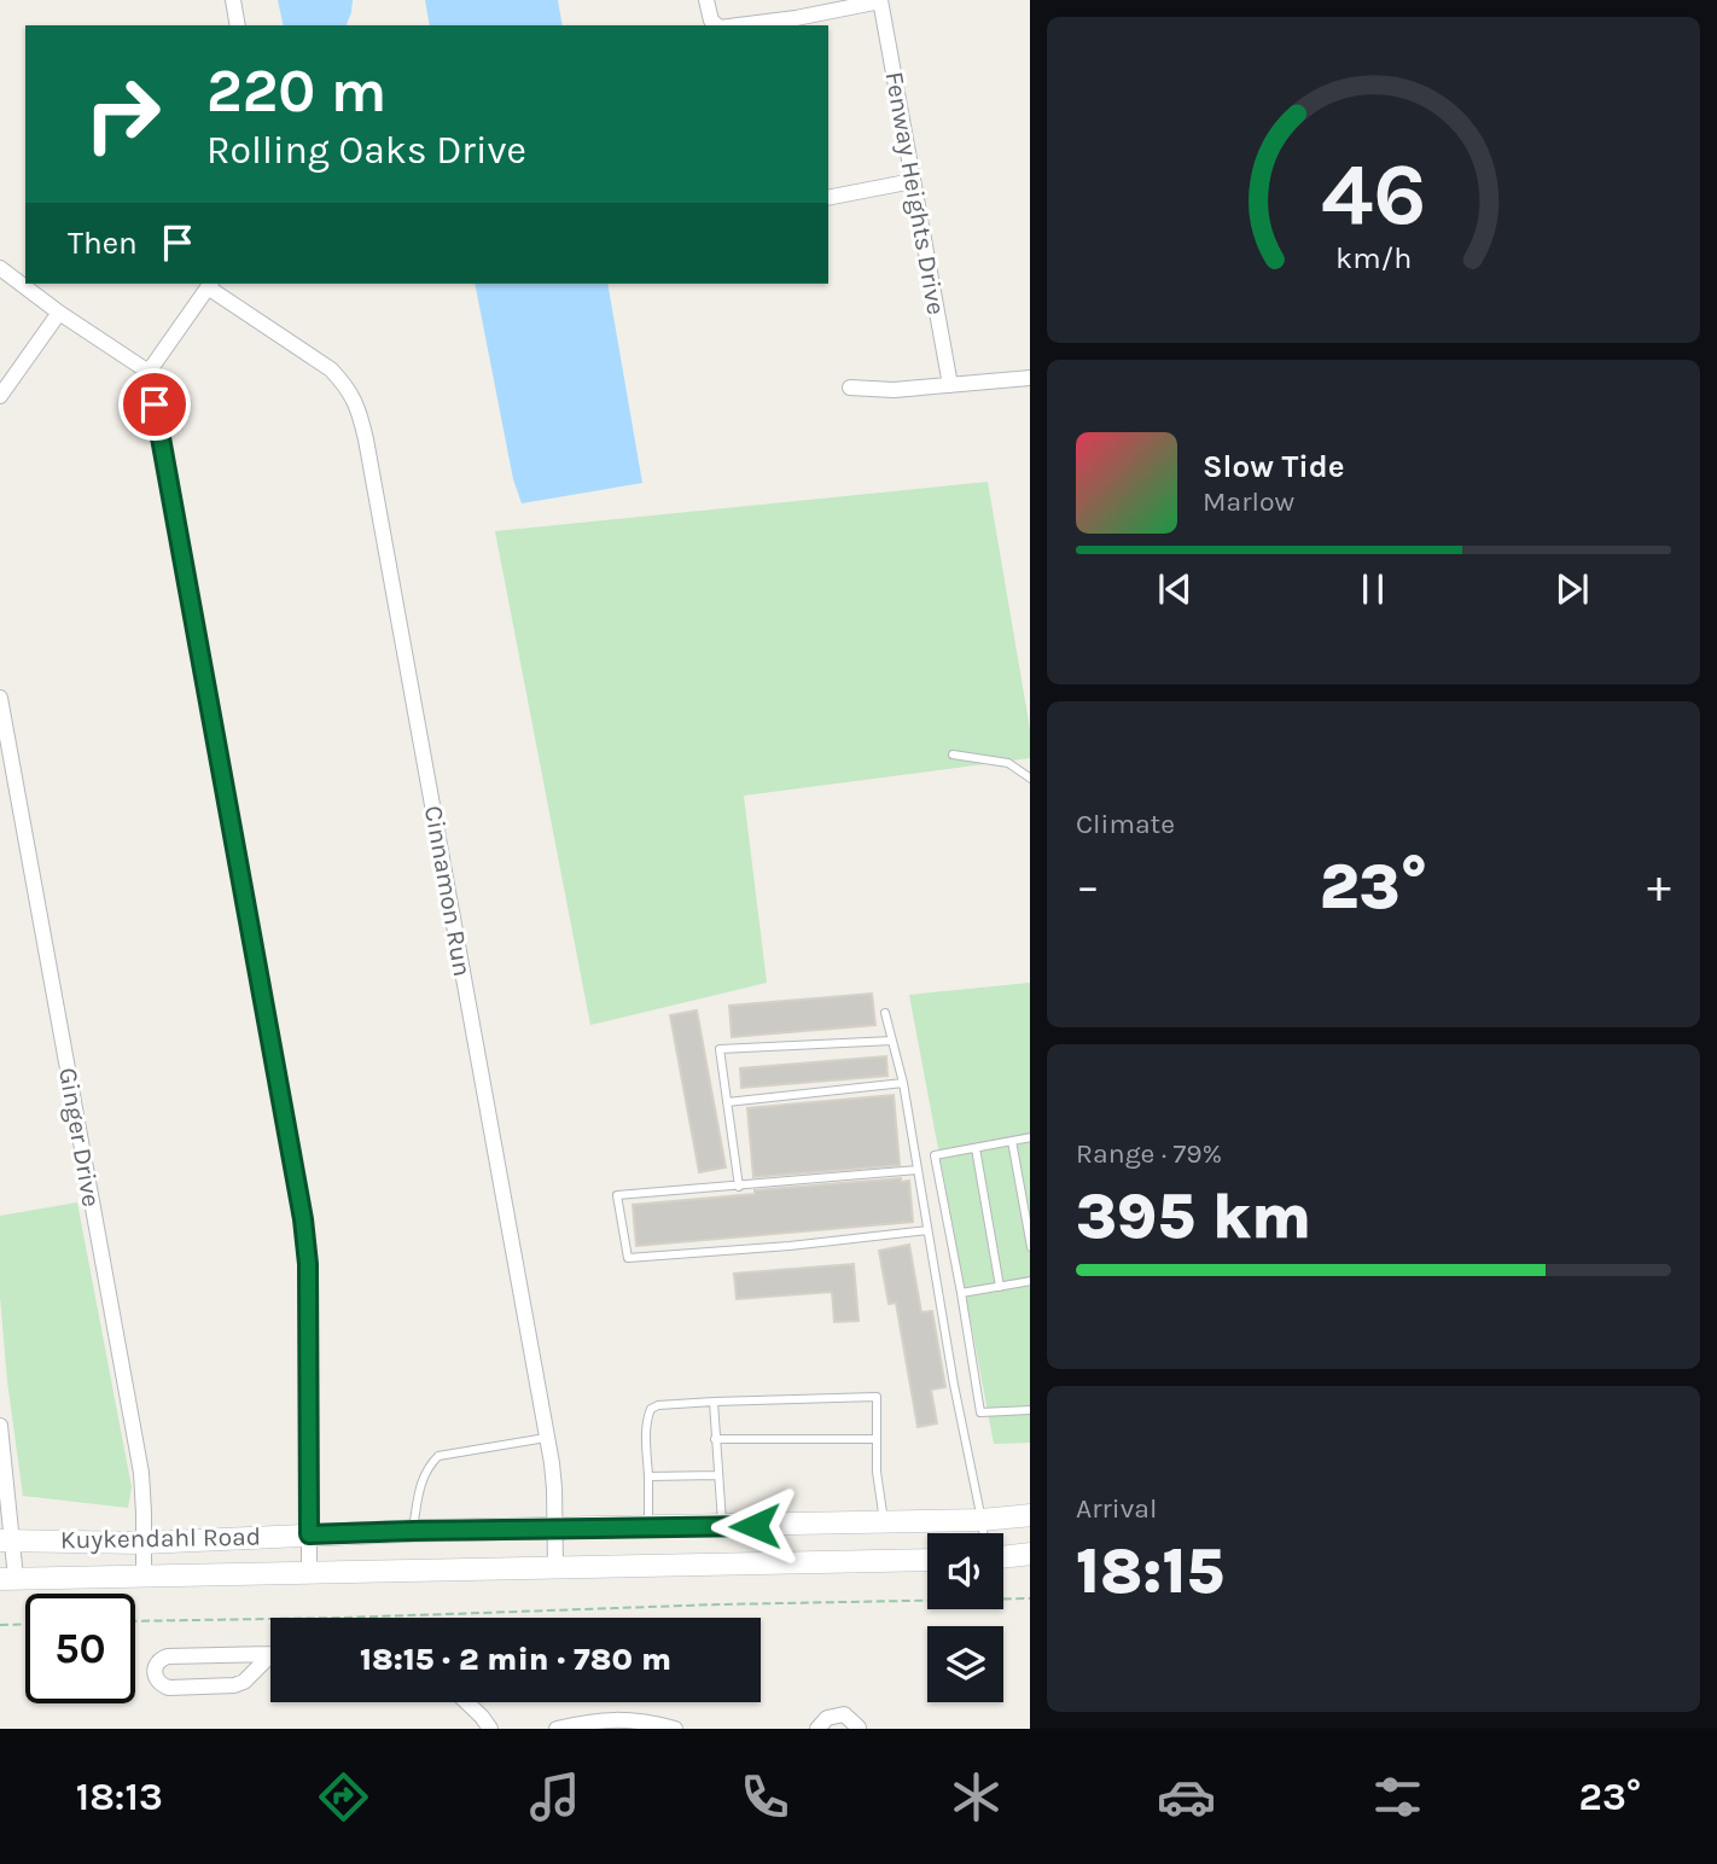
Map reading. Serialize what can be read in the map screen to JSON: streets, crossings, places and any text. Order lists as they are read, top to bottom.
{
  "streets": {
    "main road": ["Kuykendahl Road"],
    "street": ["Fenway Heights Drive", "Cinnamon Run", "Ginger Drive"]
  },
  "crossings": [
    ["Cinnamon Run", "Kuykendahl Road"],
    ["Ginger Drive", "Kuykendahl Road"]
  ],
  "page": {
    "turn": ["220 m", "Rolling Oaks Drive"],
    "then": "Then",
    "song": ["Slow Tide", "Marlow"],
    "tile": [
      "Climate",
      ["Range · 79%", "395 km"],
      ["Arrival", "18:15"]
    ],
    "heat": ["−", "23°", "+"],
    "limit": "50",
    "trip": "18:15 · 2 min · 780 m",
    "tabs": ["18:13", "23°"],
    "gauge": ["46", "km/h"]
  }
}
